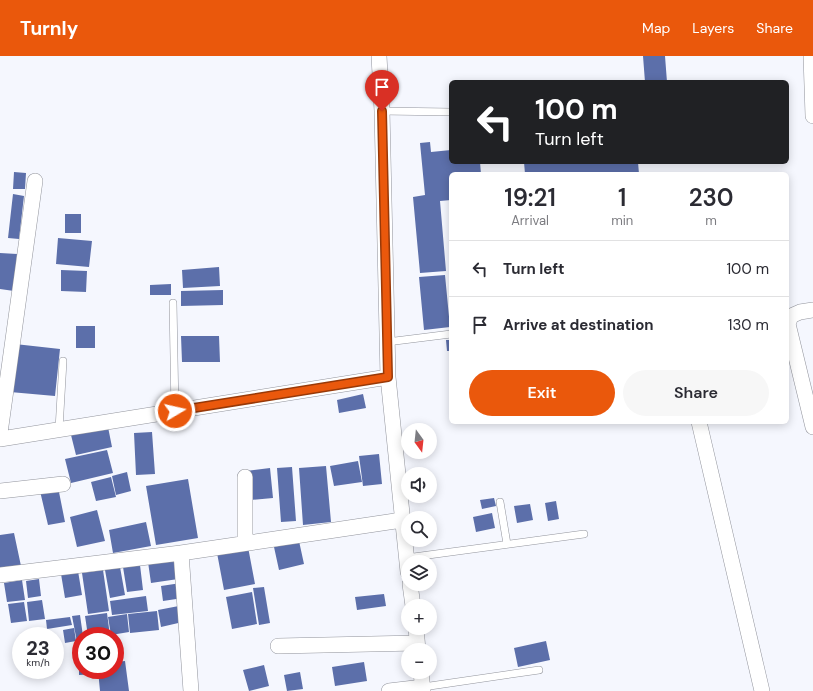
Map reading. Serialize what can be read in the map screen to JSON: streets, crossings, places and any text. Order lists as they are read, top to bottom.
{
  "north": "bottom",
  "page": {
    "header": "Turnly",
    "nav": ["Map", "Layers", "Share"],
    "turn": ["100 m", "Turn left"],
    "eta": [
      "19:21",
      "Arrival",
      "1",
      "min",
      "230",
      "m"
    ],
    "list": [
      {
        "name": "Turn left",
        "value": "100 m"
      },
      {
        "name": "Arrive at destination",
        "value": "130 m"
      }
    ],
    "buttons": ["Exit", "Share"],
    "map_buttons": ["+", "−"],
    "speed": "23 km/h",
    "limit": "30"
  }
}
